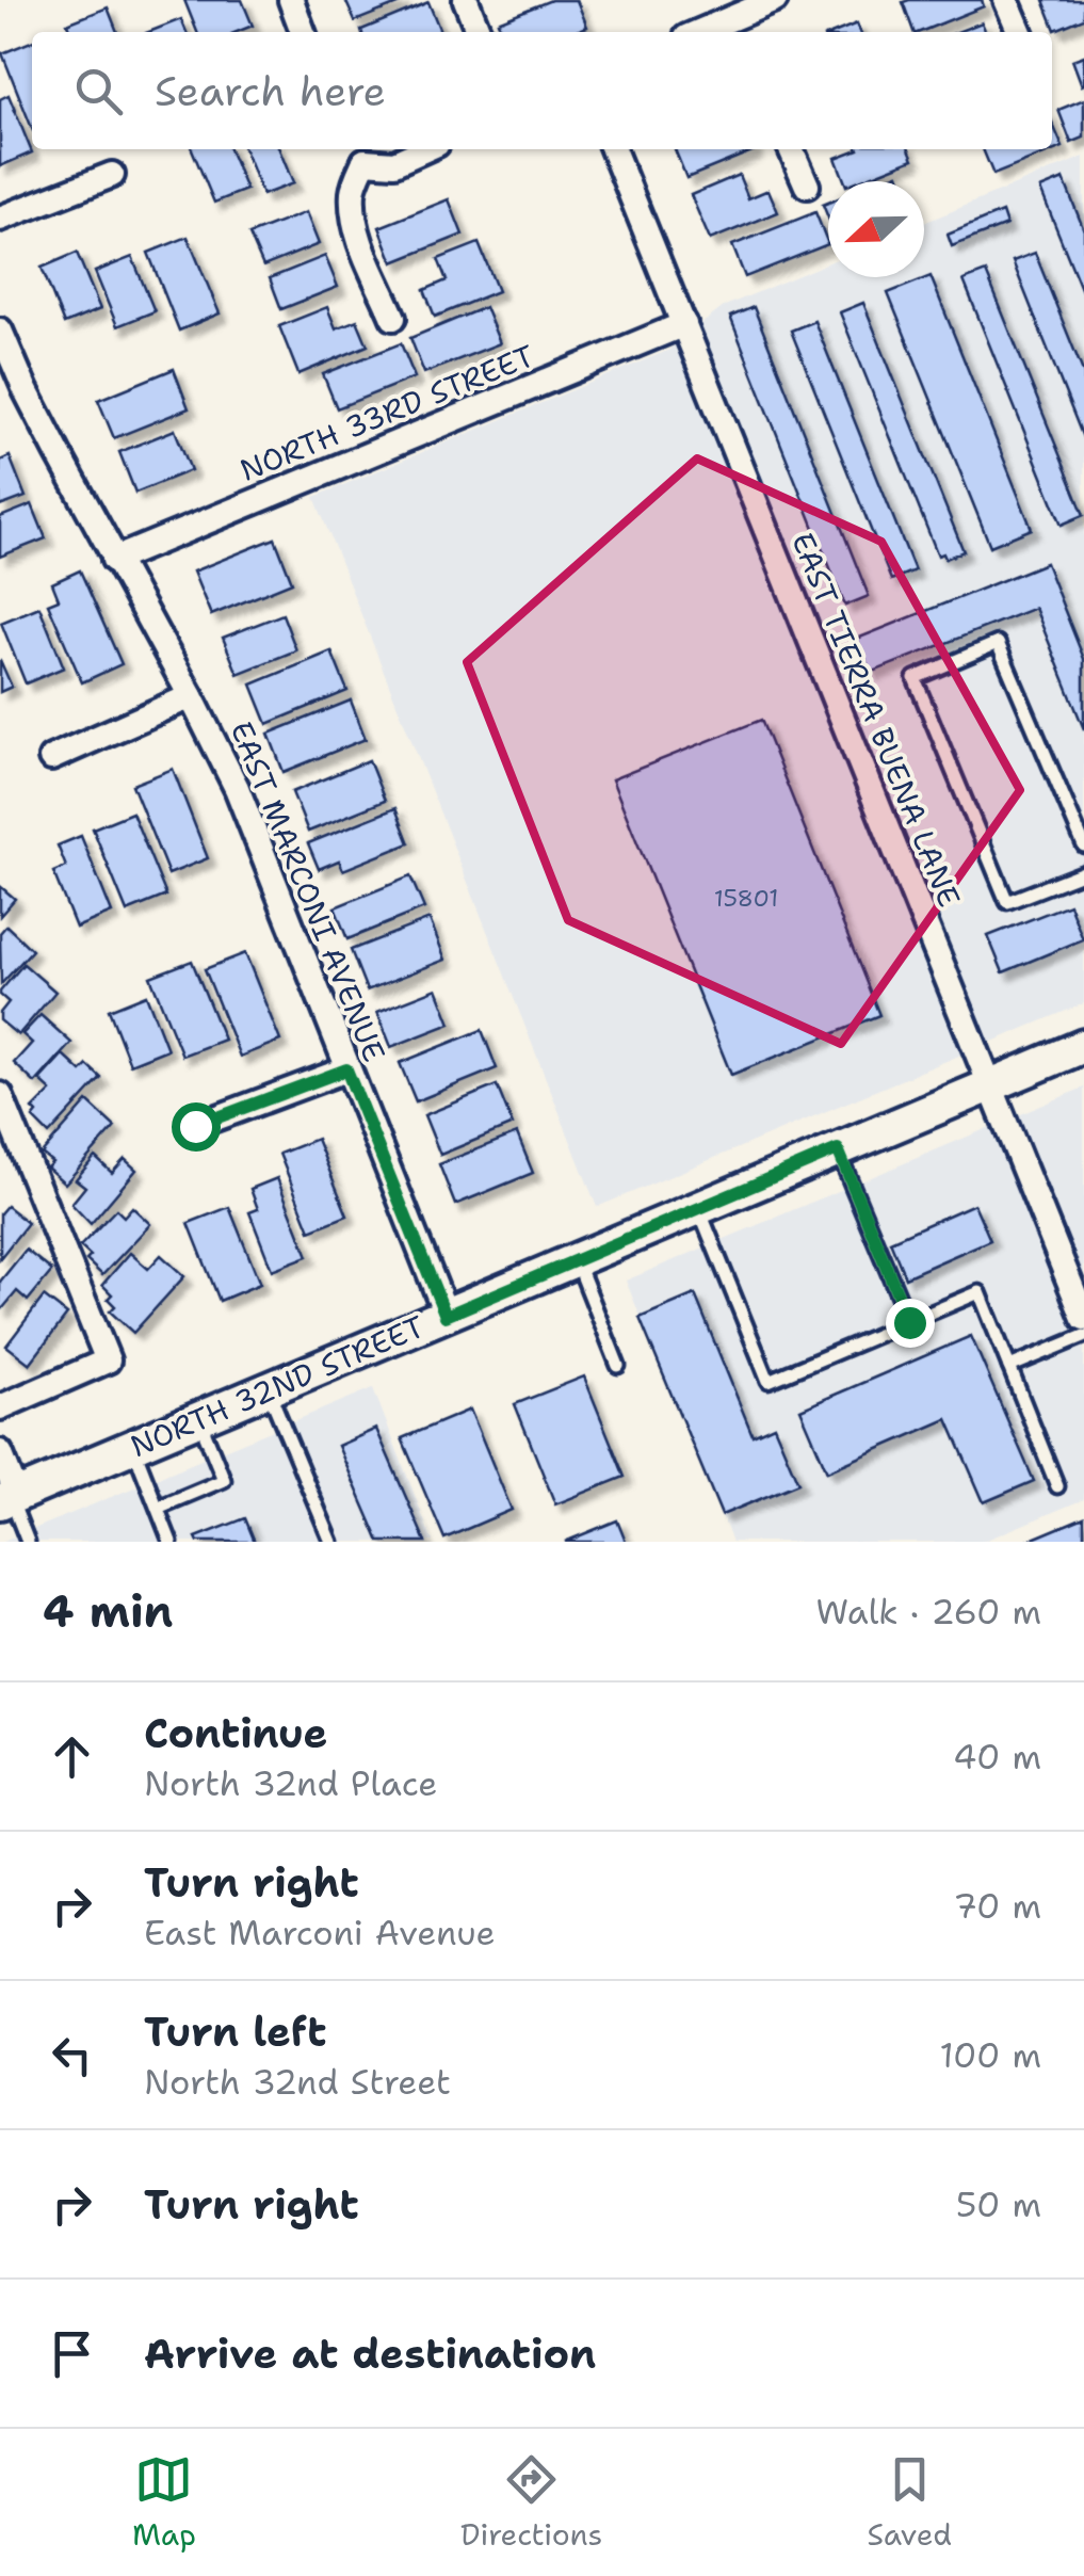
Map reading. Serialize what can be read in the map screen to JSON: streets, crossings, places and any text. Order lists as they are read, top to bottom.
{
  "streets": {
    "main road": ["NORTH 32ND STREET"],
    "street": ["NORTH 33RD STREET", "EAST TIERRA BUENA LANE", "EAST MARCONI AVENUE"]
  },
  "crossings": [
    ["NORTH 33RD STREET", "EAST TIERRA BUENA LANE"],
    ["NORTH 33RD STREET", "EAST MARCONI AVENUE"],
    ["EAST TIERRA BUENA LANE", "NORTH 32ND STREET"],
    ["EAST MARCONI AVENUE", "NORTH 32ND STREET"]
  ],
  "house_numbers": ["15801"],
  "north": "left",
  "page": {
    "search": "Search here",
    "heading": ["4 min", "Walk · 260 m"],
    "list": [
      ["Continue", "North 32nd Place", "40 m"],
      ["Turn right", "East Marconi Avenue", "70 m"],
      ["Turn left", "North 32nd Street", "100 m"],
      ["Turn right", "50 m"],
      "Arrive at destination"
    ],
    "nav": ["Map", "Directions", "Saved"]
  }
}
